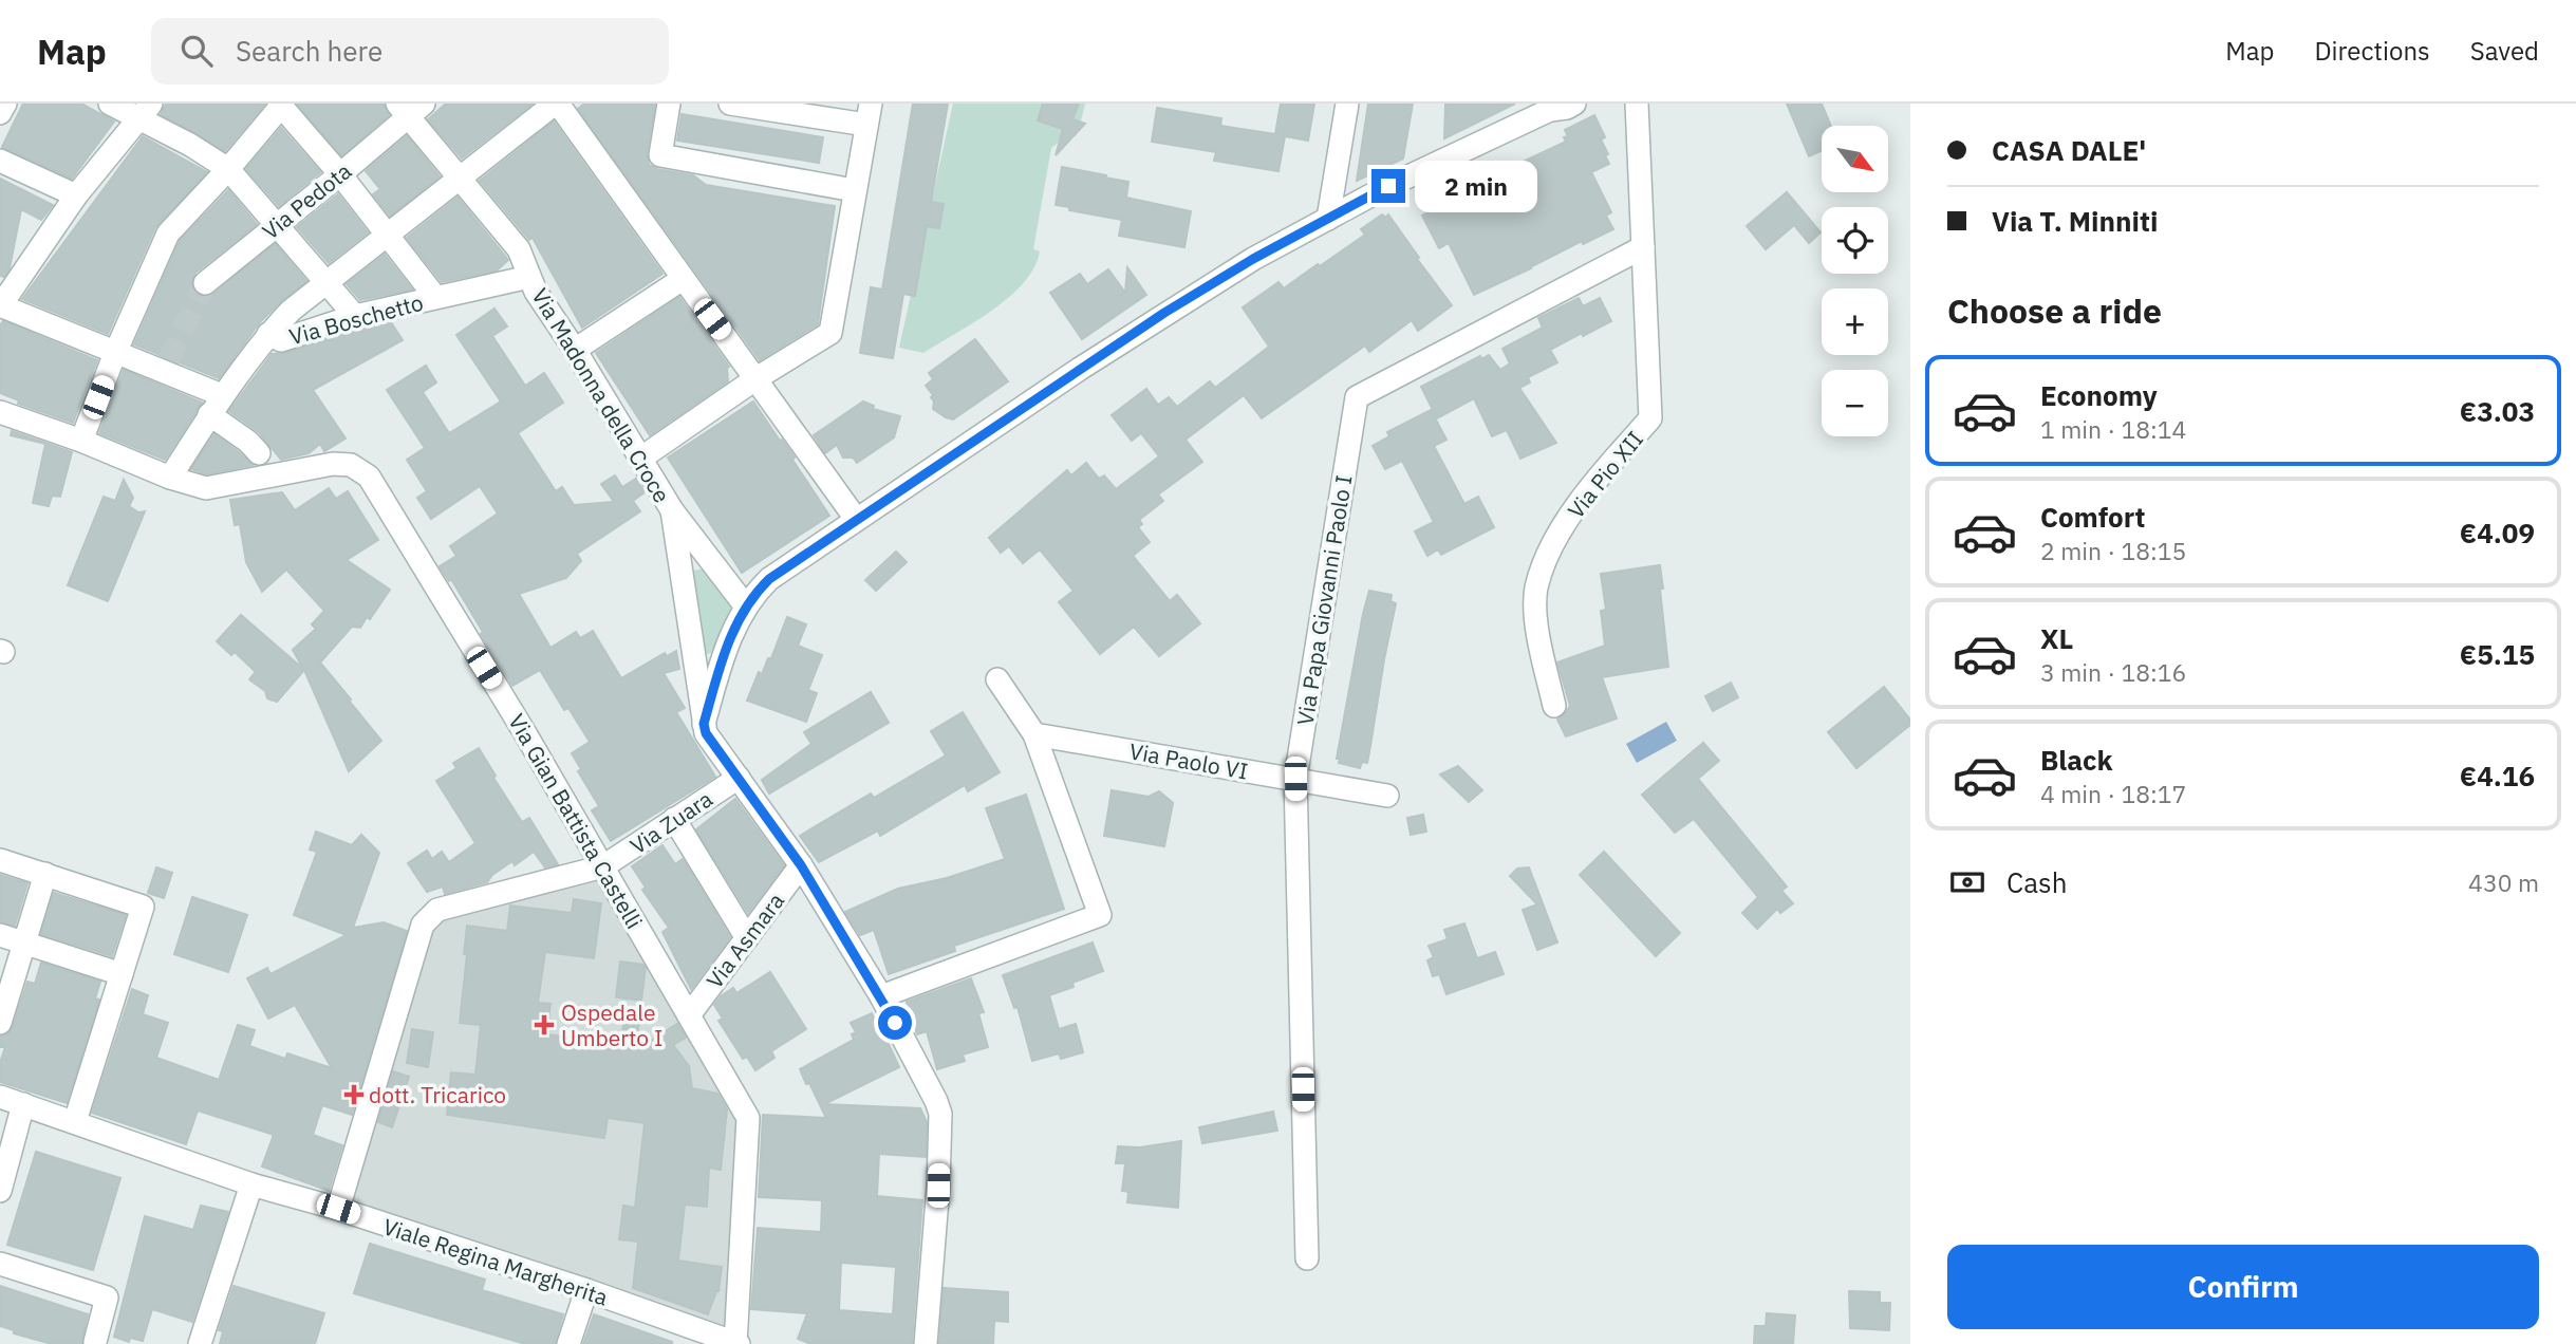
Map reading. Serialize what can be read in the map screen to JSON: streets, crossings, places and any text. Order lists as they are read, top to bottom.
{
  "streets": {
    "street": [
      "Via Pedota",
      "Via Boschetto",
      "Via Madonna della Croce",
      "Via Pio XII",
      "Via Papa Giovanni Paolo I",
      "Via Paolo VI",
      "Via Gian Battista Castelli",
      "Via Zuara",
      "Via Asmara",
      "Viale Regina Margherita"
    ]
  },
  "crossings": [
    ["Via Pedota", "Via Madonna della Croce"],
    ["Via Boschetto", "Via Madonna della Croce"],
    ["Via Boschetto", "Via Gian Battista Castelli"],
    ["Via Madonna della Croce", "Via Zuara"],
    ["Via Madonna della Croce", "Via Asmara"],
    ["Via Pio XII", "Via Papa Giovanni Paolo I"],
    ["Via Papa Giovanni Paolo I", "Via Paolo VI"],
    ["Via Gian Battista Castelli", "Via Zuara"],
    ["Via Gian Battista Castelli", "Via Asmara"],
    ["Via Gian Battista Castelli", "Viale Regina Margherita"],
    ["Via Zuara", "Viale Regina Margherita"]
  ],
  "places": {
    "health": ["Ospedale Umberto I", "dott. Tricarico"]
  },
  "north": "bottom right",
  "page": {
    "header": "Map",
    "search": "Search here",
    "nav": ["Map", "Directions", "Saved"],
    "banner": ["CASA DALE'", "Via T. Minniti"],
    "map_buttons": ["+", "−"],
    "bubble": "2 min",
    "heading": "Choose a ride",
    "list": [
      {
        "name": "Economy",
        "note": "1 min · 18:14",
        "value": "€3.03"
      },
      {
        "name": "Comfort",
        "note": "2 min · 18:15",
        "value": "€4.09"
      },
      {
        "name": "XL",
        "note": "3 min · 18:16",
        "value": "€5.15"
      },
      {
        "name": "Black",
        "note": "4 min · 18:17",
        "value": "€4.16"
      }
    ],
    "pay": ["Cash", "430 m"],
    "buttons": "Confirm"
  }
}
